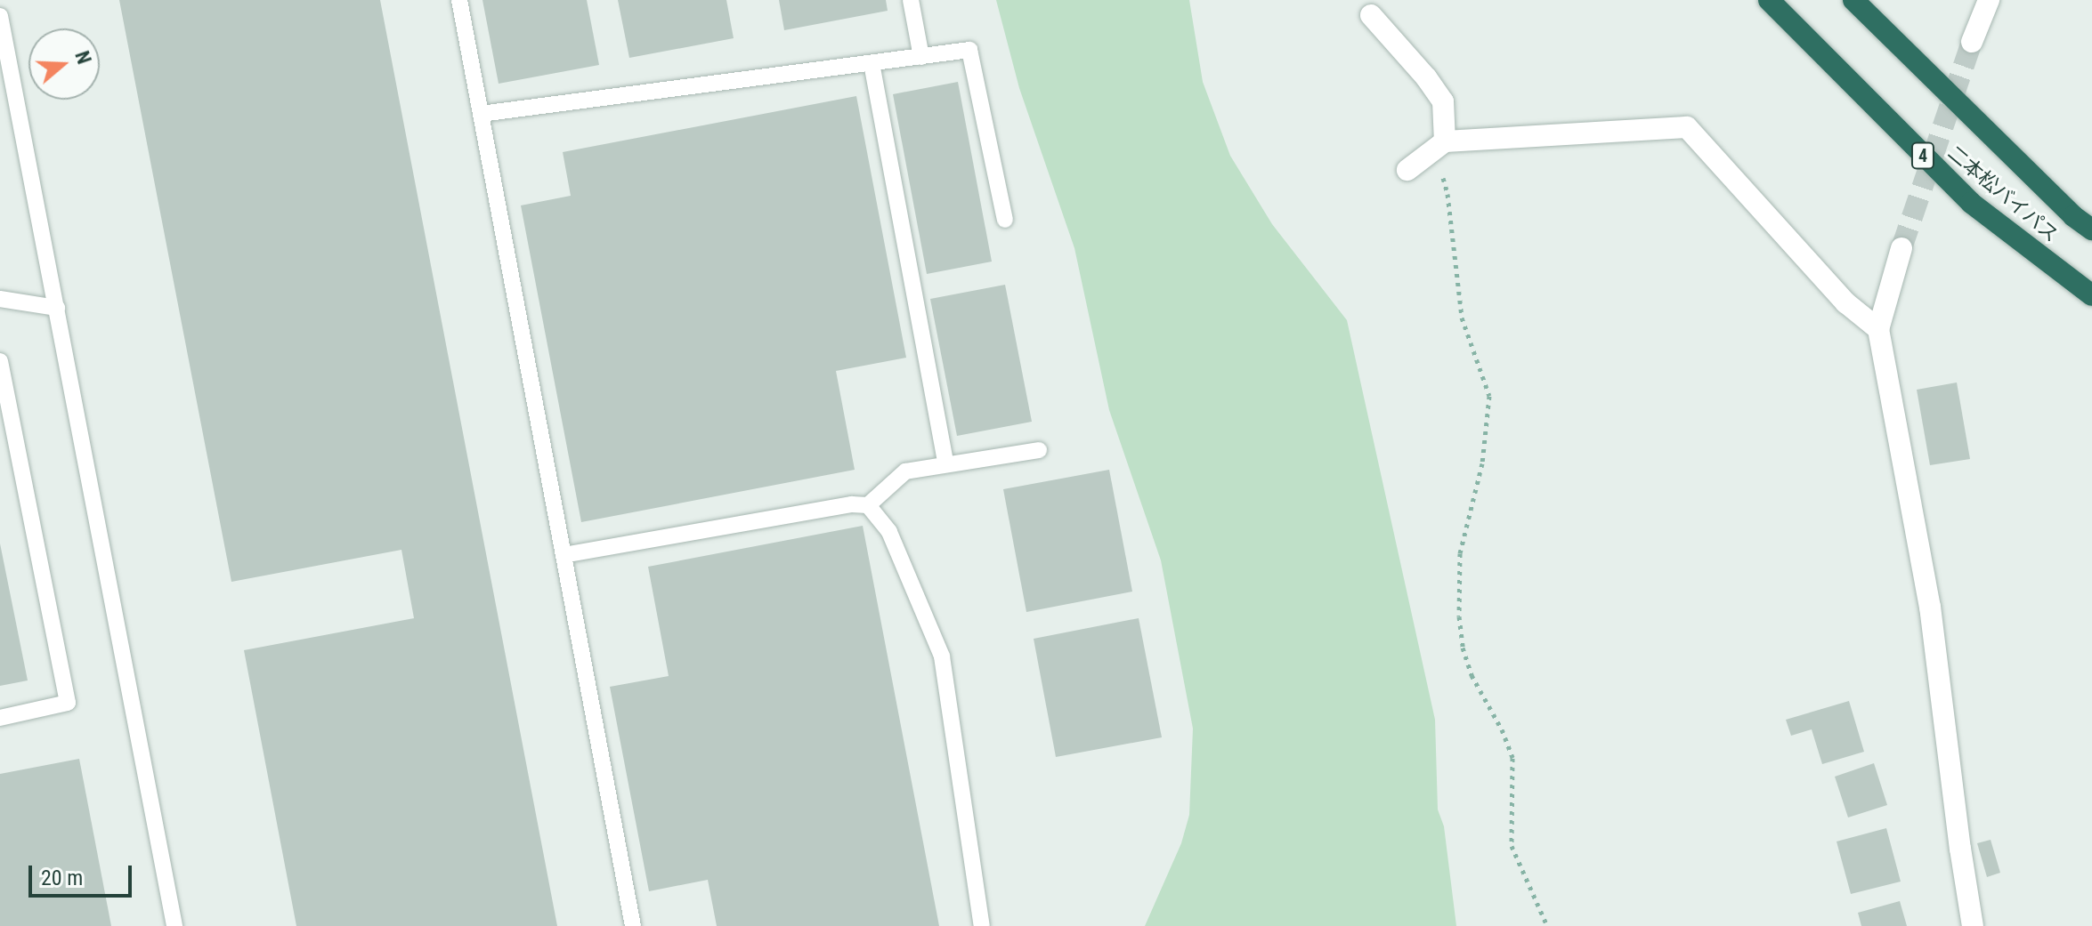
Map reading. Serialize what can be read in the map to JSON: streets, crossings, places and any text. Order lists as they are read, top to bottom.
{
  "streets": {
    "highway": ["4", "二本松バイパス"]
  },
  "scale_bar": "20 m",
  "north": "right"
}
